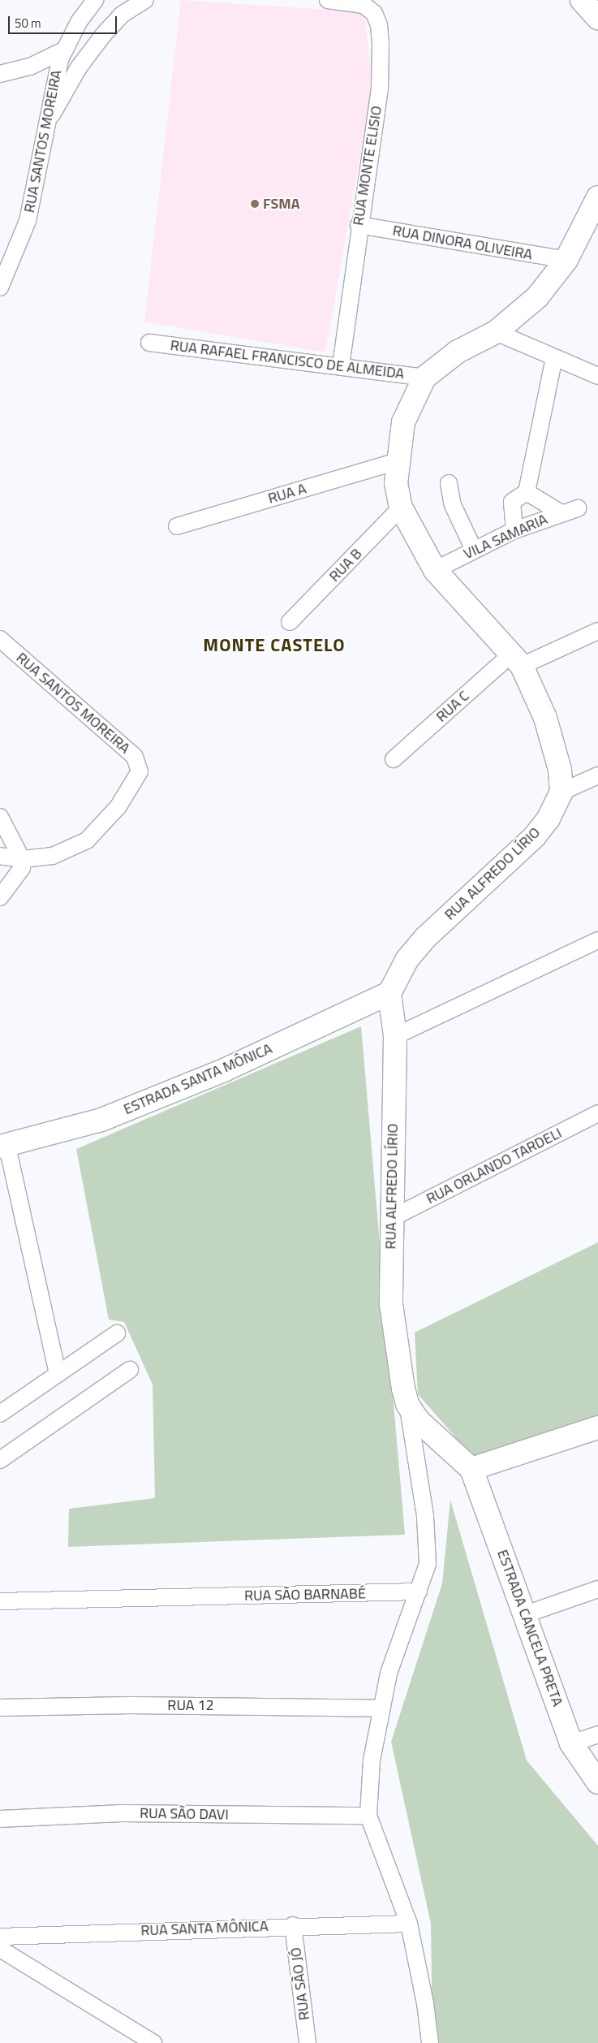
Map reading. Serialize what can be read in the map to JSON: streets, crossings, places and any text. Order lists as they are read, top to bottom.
{
  "streets": {
    "main road": ["RUA ALFREDO LÍRIO", "ESTRADA SANTA MÔNICA", "ESTRADA CANCELA PRETA"],
    "street": [
      "RUA SANTOS MOREIRA",
      "RUA MONTE ELISIO",
      "RUA DINORA OLIVEIRA",
      "RUA RAFAEL FRANCISCO DE ALMEIDA",
      "RUA A",
      "VILA SAMARIA",
      "RUA B",
      "RUA C",
      "RUA ORLANDO TARDELI",
      "RUA SÃO BARNABÉ",
      "RUA 12",
      "RUA SÃO DAVI",
      "RUA SANTA MÔNICA",
      "RUA SÃO JÓ"
    ]
  },
  "crossings": [
    ["RUA MONTE ELISIO", "RUA DINORA OLIVEIRA"],
    ["RUA MONTE ELISIO", "RUA RAFAEL FRANCISCO DE ALMEIDA"],
    ["RUA ALFREDO LÍRIO", "ESTRADA SANTA MÔNICA"],
    ["RUA ALFREDO LÍRIO", "RUA ORLANDO TARDELI"],
    ["RUA ALFREDO LÍRIO", "ESTRADA CANCELA PRETA"],
    ["RUA SANTA MÔNICA", "RUA SÃO JÓ"]
  ],
  "districts": ["MONTE CASTELO"],
  "places": ["FSMA"],
  "scale_bar": "50 m"
}
